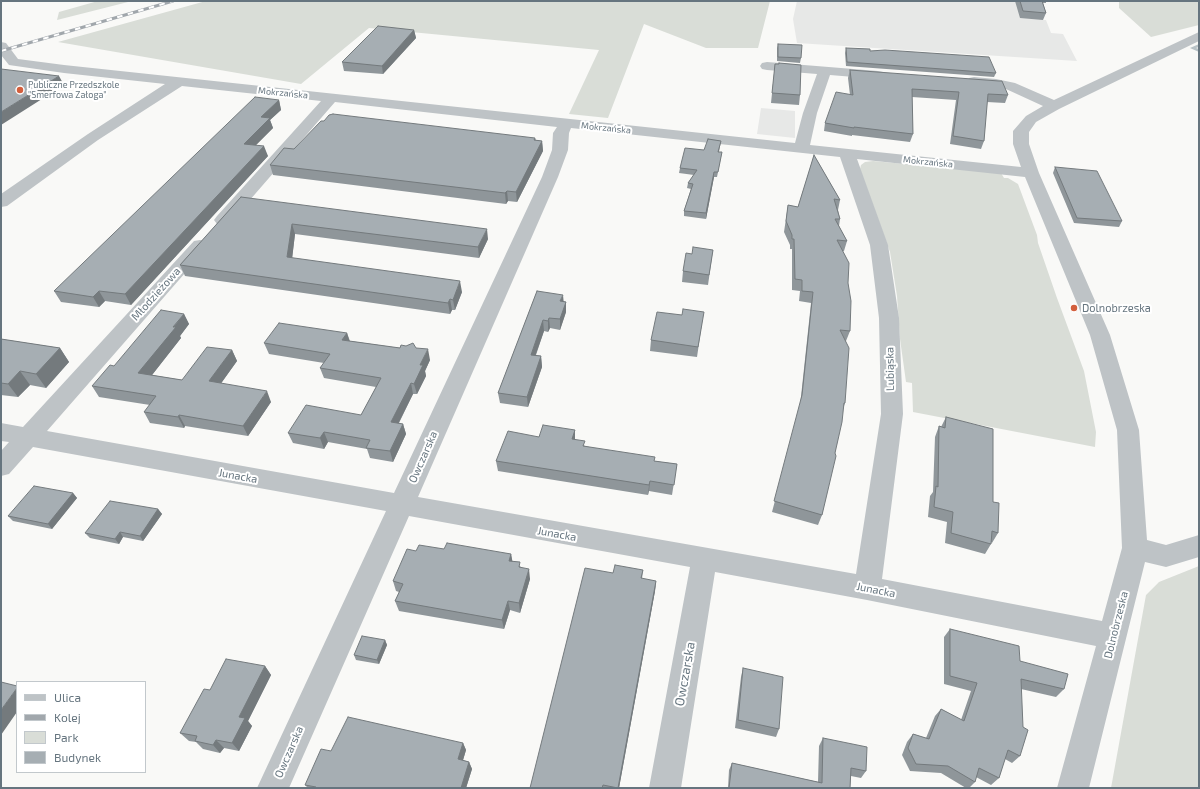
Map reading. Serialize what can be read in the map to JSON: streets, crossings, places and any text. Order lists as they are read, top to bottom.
{
  "streets": {
    "street": [
      "Mokrzańska",
      "Młodzieżowa",
      "Lubiąska",
      "Owczarska",
      "Junacka",
      "Dolnobrzeska"
    ]
  },
  "crossings": [
    ["Mokrzańska", "Młodzieżowa"],
    ["Mokrzańska", "Lubiąska"],
    ["Mokrzańska", "Owczarska"],
    ["Mokrzańska", "Dolnobrzeska"],
    ["Młodzieżowa", "Junacka"],
    ["Lubiąska", "Junacka"],
    ["Owczarska", "Junacka"],
    ["Junacka", "Dolnobrzeska"]
  ],
  "places": ["Publiczne Przedszkole \"Smerfowa Załoga\"", "Dolnobrzeska"],
  "legend": [
    "Ulica",
    "Kolej",
    "Park",
    "Budynek"
  ]
}
